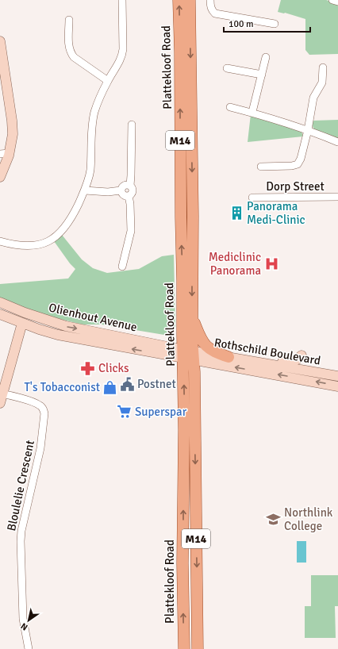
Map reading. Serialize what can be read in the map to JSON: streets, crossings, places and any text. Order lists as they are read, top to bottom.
{
  "streets": {
    "main road": ["Plattekloof Road", "M14"],
    "street": [
      "Dorp Street",
      "Olienhout Avenue",
      "Rothschild Boulevard",
      "Bloulelie Crescent"
    ]
  },
  "crossings": [
    ["Plattekloof Road", "Olienhout Avenue"],
    ["Plattekloof Road", "Rothschild Boulevard"],
    ["Olienhout Avenue", "Rothschild Boulevard"]
  ],
  "places": {
    "building": ["Panorama Medi-Clinic"],
    "hospital": ["Mediclinic Panorama"],
    "pharmacy": ["Clicks"],
    "public building": ["Postnet"],
    "shop": ["T's Tobacconist"],
    "supermarket": ["Superspar"],
    "school or university": ["Northlink College"]
  },
  "scale_bar": "100 m",
  "north": "bottom left"
}
